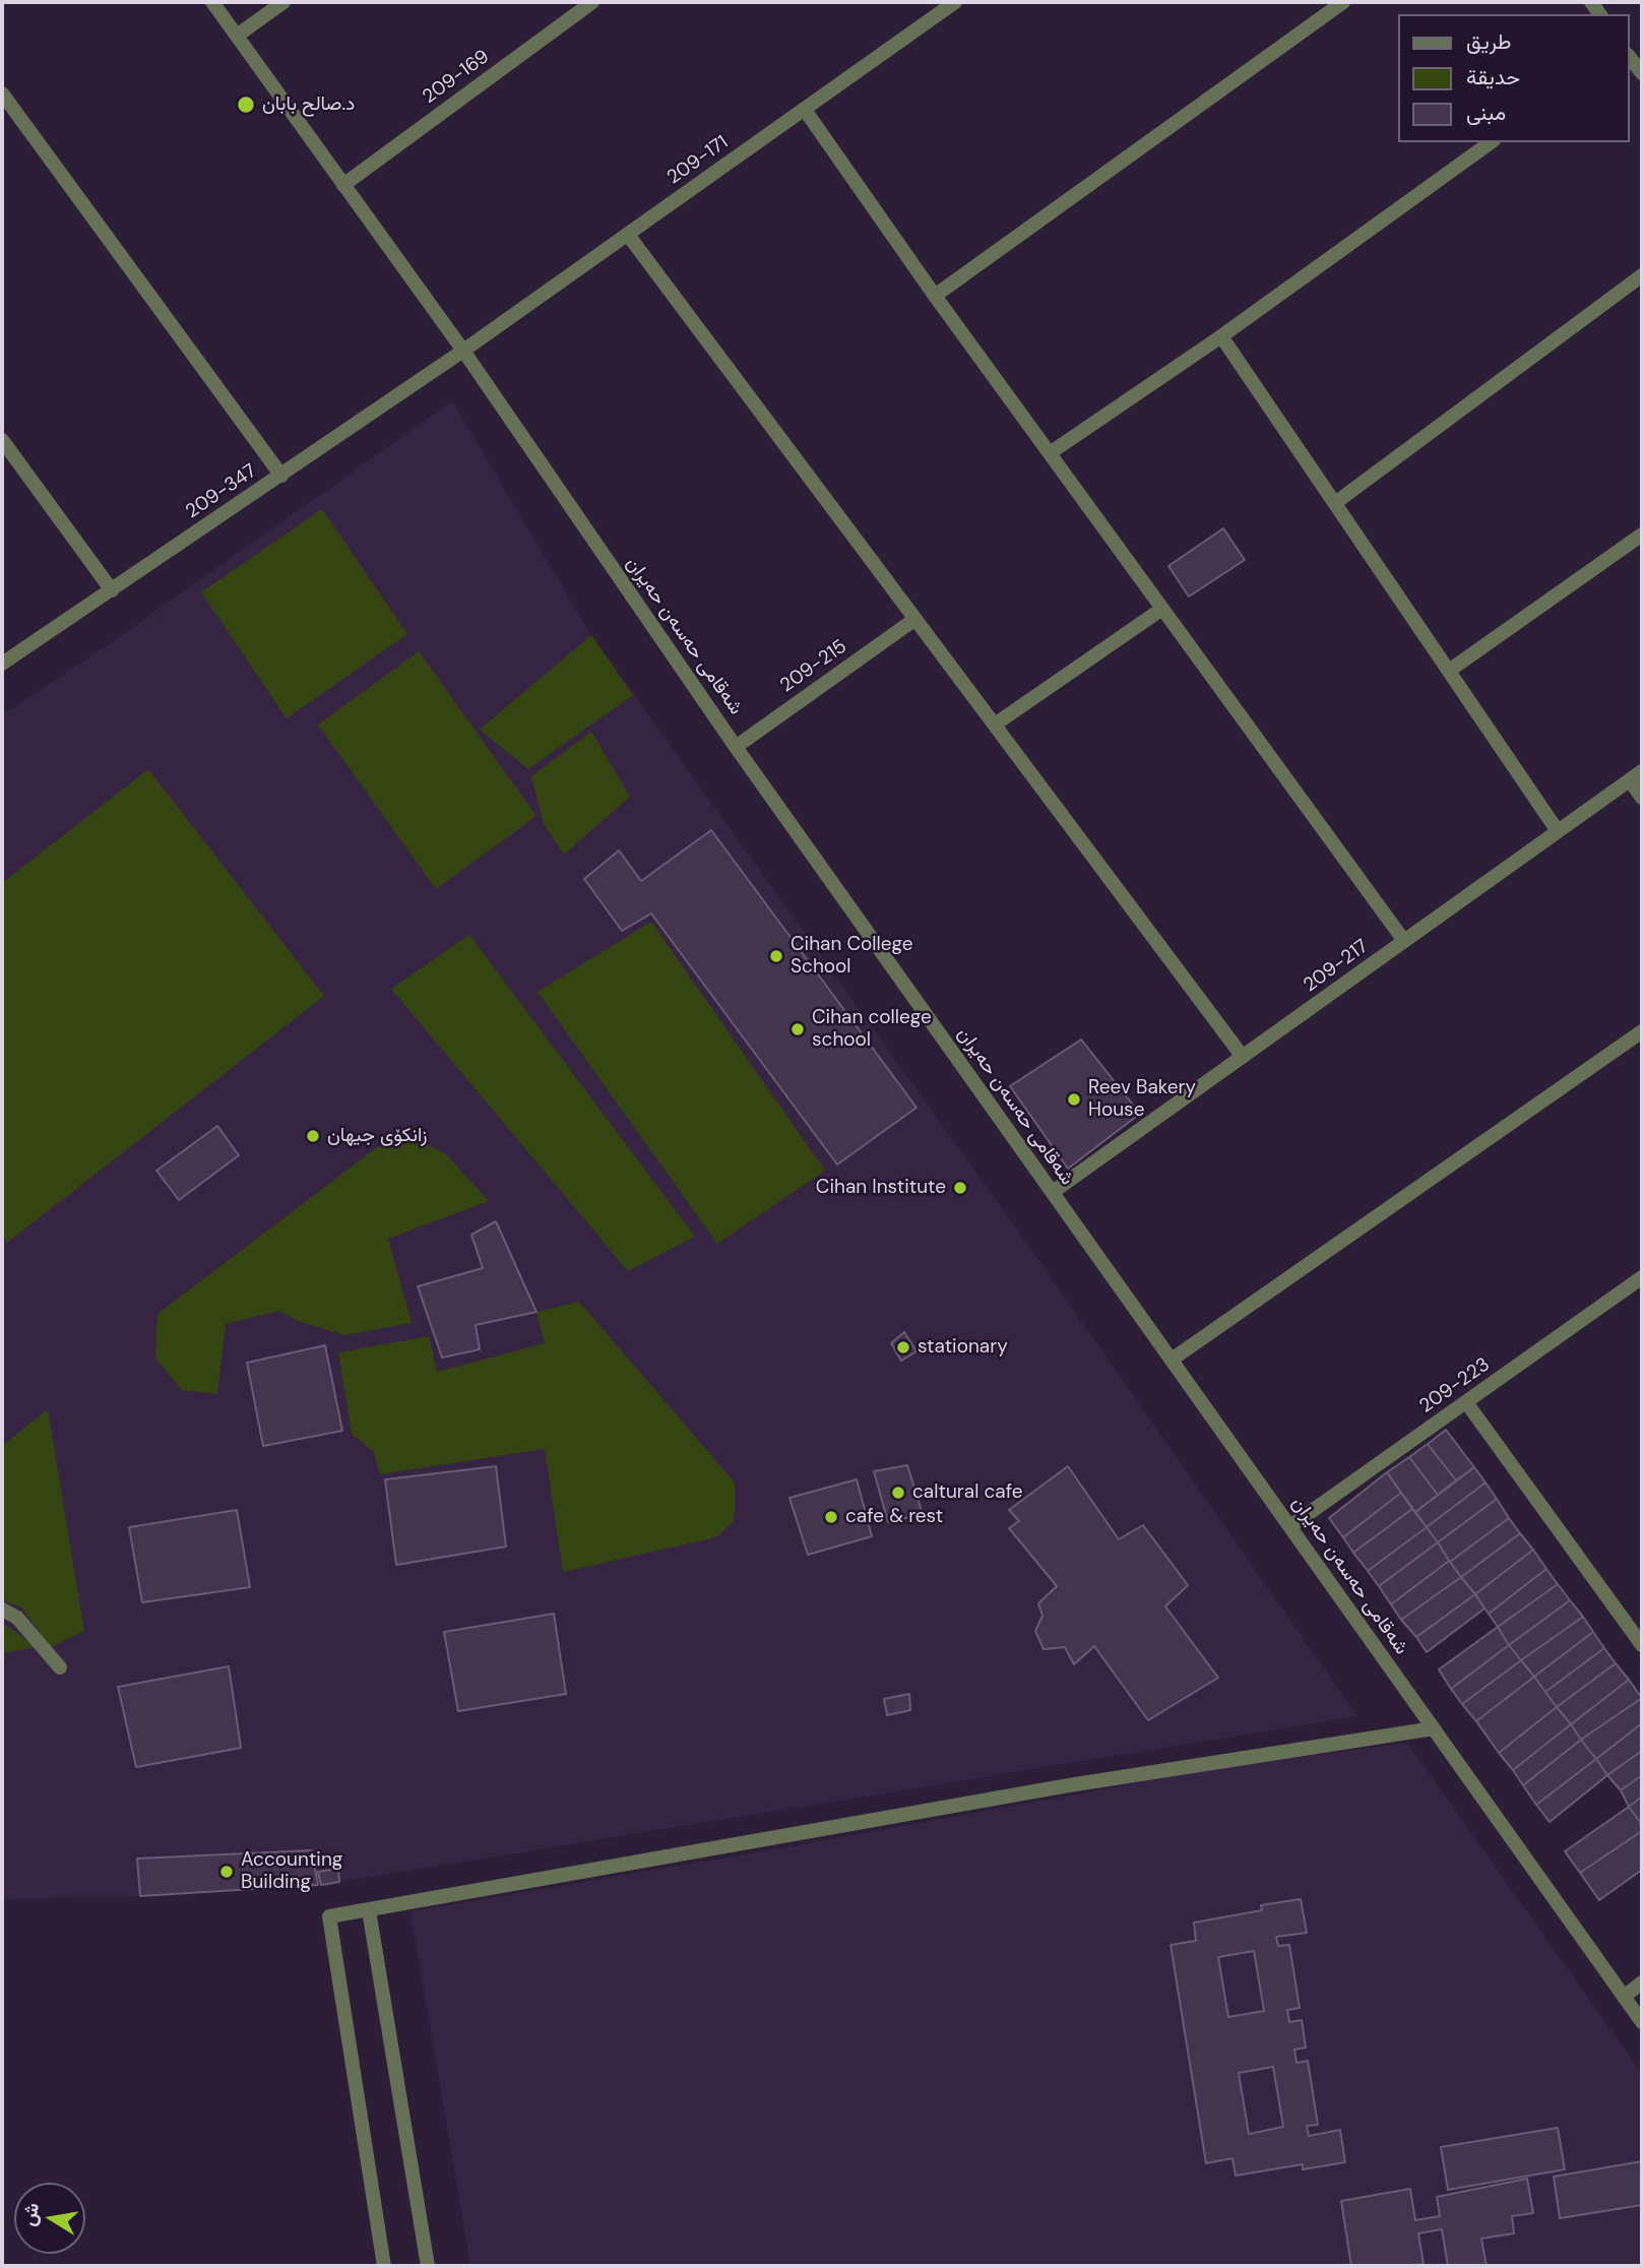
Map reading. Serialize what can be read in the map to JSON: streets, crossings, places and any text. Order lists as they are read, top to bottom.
{
  "streets": {
    "street": [
      "209-169",
      "209-171",
      "209-347",
      "شەقامی حەسەن حەیران",
      "209-215",
      "209-217",
      "209-223"
    ]
  },
  "crossings": [
    ["209-169", "شەقامی حەسەن حەیران"],
    ["209-171", "209-347"],
    ["209-171", "شەقامی حەسەن حەیران"],
    ["209-347", "شەقامی حەسەن حەیران"],
    ["شەقامی حەسەن حەیران", "209-215"],
    ["شەقامی حەسەن حەیران", "209-217"],
    ["شەقامی حەسەن حەیران", "209-223"]
  ],
  "places": [
    "د.صالح بابان",
    "Cihan College School",
    "Cihan college school",
    "Reev Bakery House",
    "زانکۆی جیھان",
    "Cihan Institute",
    "stationary",
    "caltural cafe",
    "cafe & rest",
    "Accounting Building"
  ],
  "legend": ["طريق", "حديقة", "مبنى"],
  "north": "left"
}
